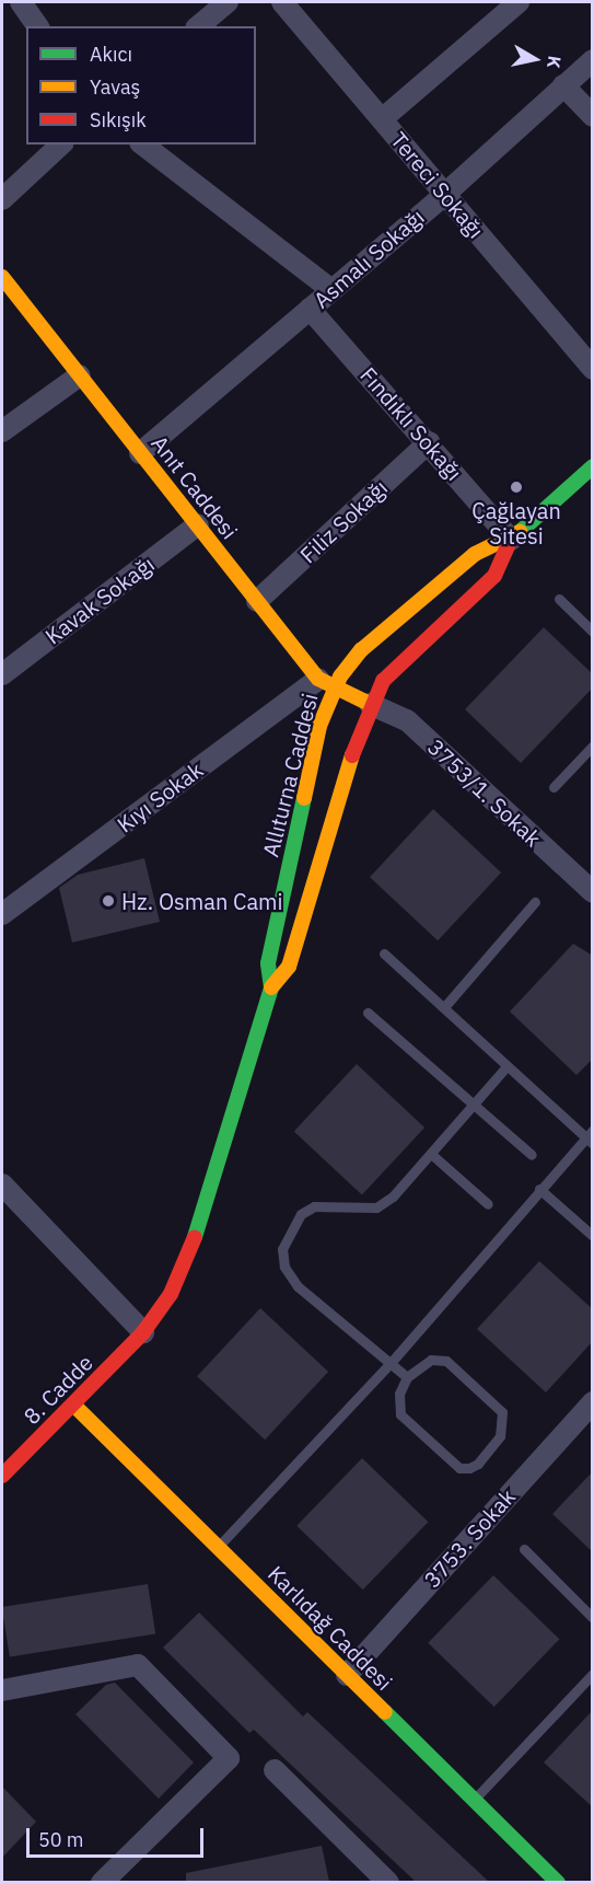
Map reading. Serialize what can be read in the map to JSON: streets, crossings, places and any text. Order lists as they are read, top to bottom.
{
  "streets": {
    "main road": [
      "Anıt Caddesi",
      "Allıturna Caddesi",
      "8. Cadde",
      "Karlıdağ Caddesi"
    ],
    "street": [
      "Tereci Sokağı",
      "Asmalı Sokağı",
      "Fındıklı Sokağı",
      "Filiz Sokağı",
      "Kavak Sokağı",
      "3753/1. Sokak",
      "Kıyı Sokak",
      "3753. Sokak"
    ]
  },
  "crossings": [
    ["Tereci Sokağı", "Asmalı Sokağı"],
    ["Asmalı Sokağı", "Fındıklı Sokağı"],
    ["Asmalı Sokağı", "Anıt Caddesi"],
    ["Fındıklı Sokağı", "Filiz Sokağı"],
    ["Fındıklı Sokağı", "Allıturna Caddesi"],
    ["Anıt Caddesi", "Filiz Sokağı"],
    ["Anıt Caddesi", "Kavak Sokağı"],
    ["Anıt Caddesi", "Allıturna Caddesi"],
    ["Anıt Caddesi", "3753/1. Sokak"],
    ["Anıt Caddesi", "Kıyı Sokak"],
    ["Allıturna Caddesi", "3753/1. Sokak"],
    ["Allıturna Caddesi", "Kıyı Sokak"],
    ["Allıturna Caddesi", "8. Cadde"],
    ["8. Cadde", "Karlıdağ Caddesi"],
    ["3753. Sokak", "Karlıdağ Caddesi"]
  ],
  "places": ["Çağlayan Sitesi", "Hz. Osman Cami"],
  "legend": ["Akıcı", "Yavaş", "Sıkışık"],
  "scale_bar": "50 m",
  "north": "right"
}
